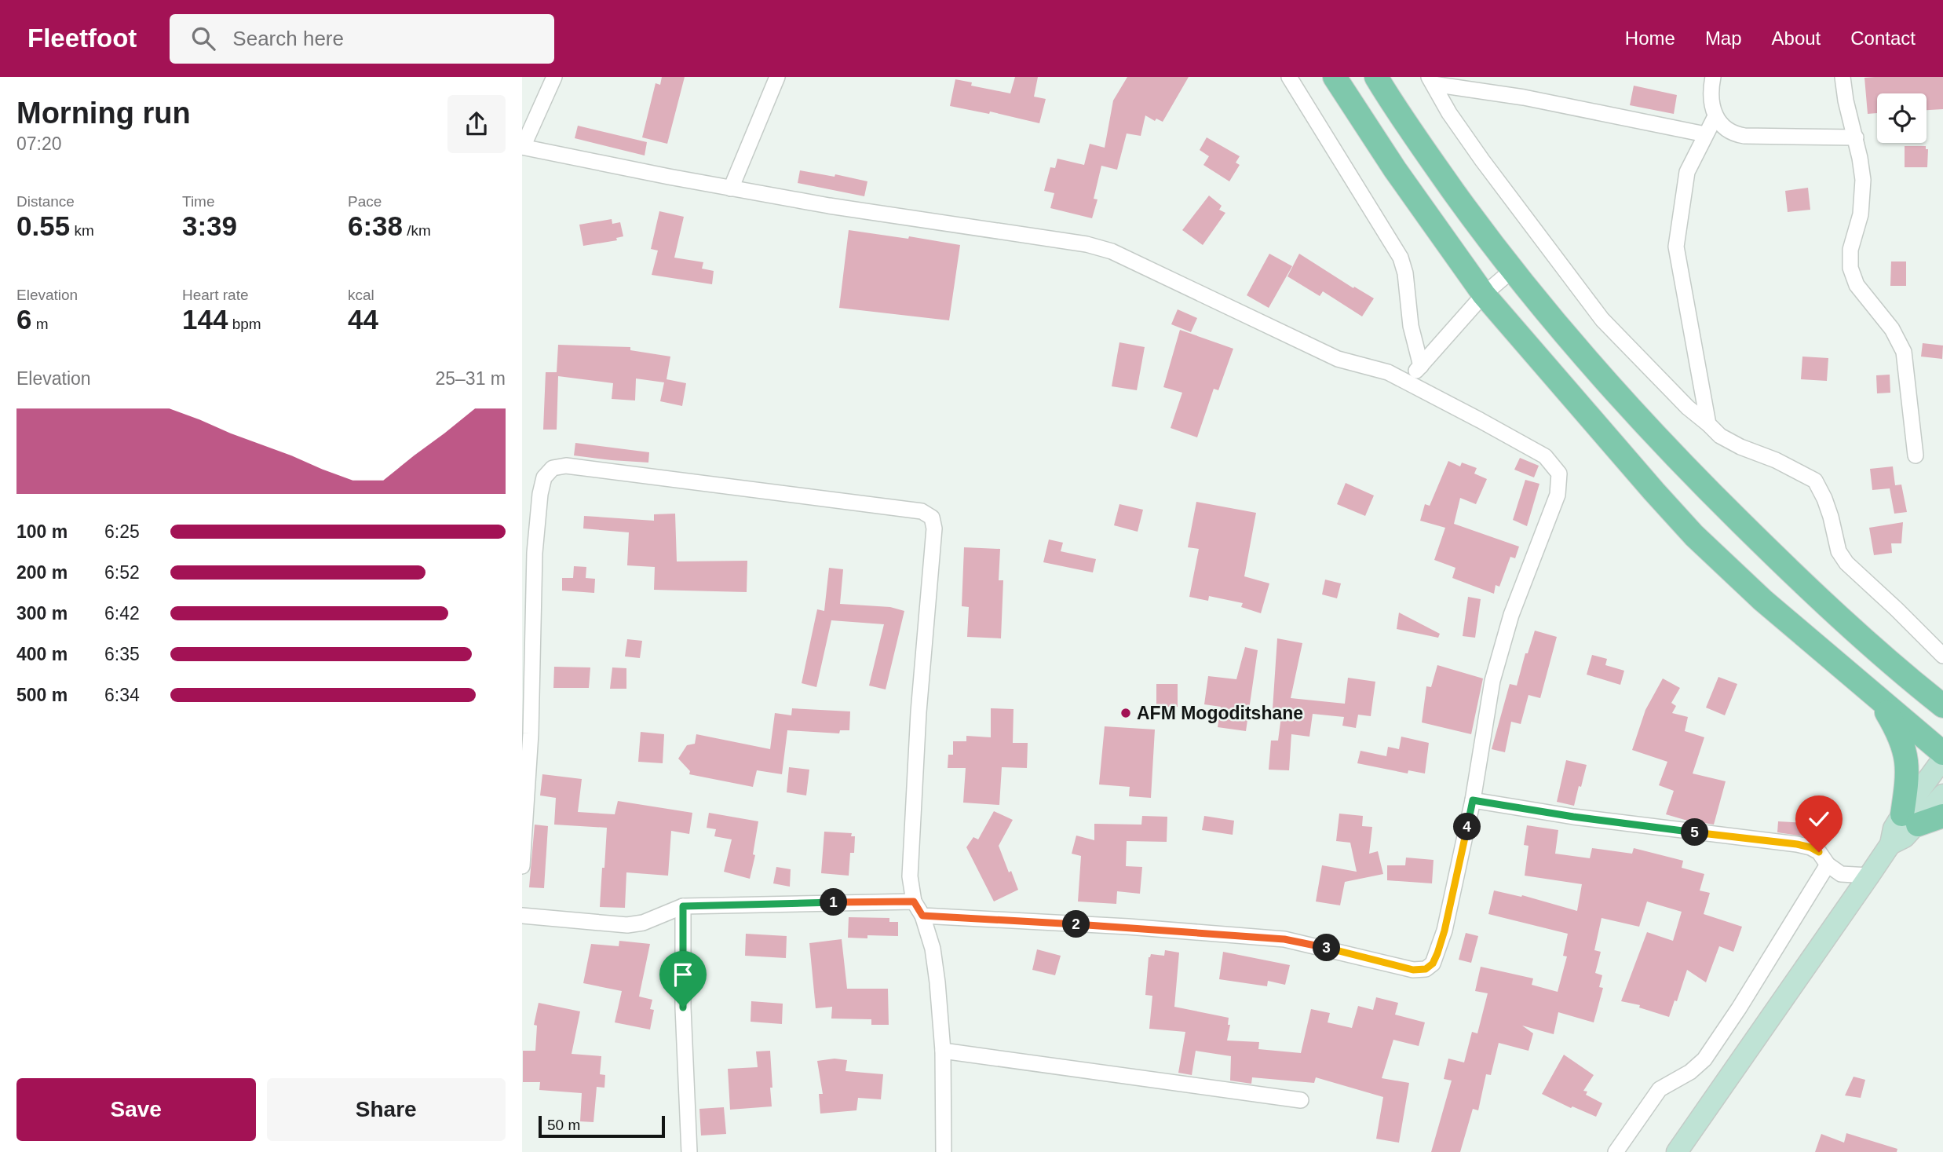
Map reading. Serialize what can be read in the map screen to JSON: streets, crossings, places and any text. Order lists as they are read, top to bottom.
{
  "places": ["AFM Mogoditshane"],
  "scale_bar": "50 m",
  "page": {
    "header": "Fleetfoot",
    "search": "Search here",
    "nav": [
      "Home",
      "Map",
      "About",
      "Contact"
    ],
    "heading": ["Morning run", "07:20"],
    "stats": [
      ["Distance", "0.55 km"],
      ["Time", "3:39"],
      ["Pace", "6:38 /km"],
      ["Elevation", "6 m"],
      ["Heart rate", "144 bpm"],
      ["kcal", "44"]
    ],
    "chart": ["Elevation", "25–31 m"],
    "list": [
      {
        "name": "100 m",
        "note": "6:25"
      },
      {
        "name": "200 m",
        "note": "6:52"
      },
      {
        "name": "300 m",
        "note": "6:42"
      },
      {
        "name": "400 m",
        "note": "6:35"
      },
      {
        "name": "500 m",
        "note": "6:34"
      }
    ],
    "pins": [
      "4",
      "5",
      "1",
      "2",
      "3"
    ],
    "buttons": ["Save", "Share"],
    "scale": "50 m"
  }
}
